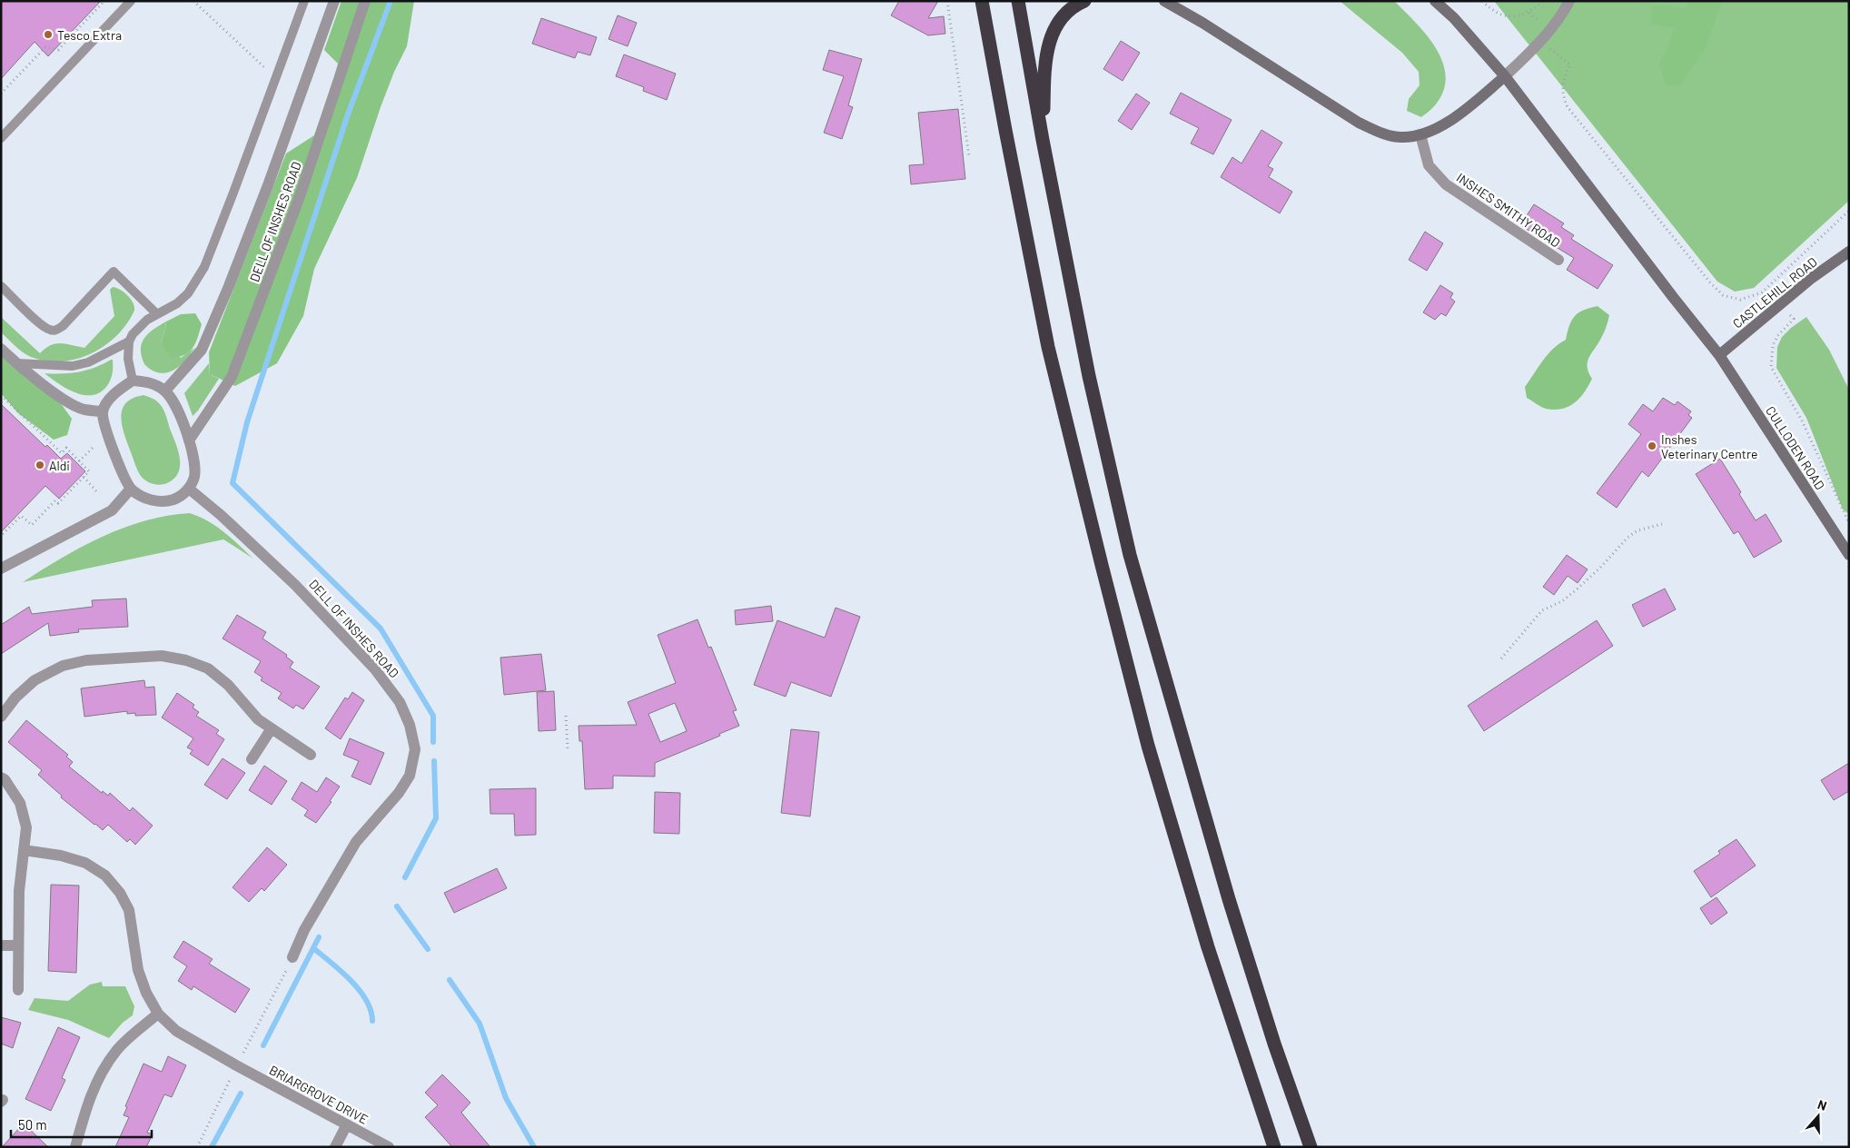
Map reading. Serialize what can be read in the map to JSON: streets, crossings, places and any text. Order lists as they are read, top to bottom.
{
  "streets": {
    "main road": ["CASTLEHILL ROAD", "CULLODEN ROAD"],
    "street": ["INSHES SMITHY ROAD", "DELL OF INSHES ROAD", "BRIARGROVE DRIVE"]
  },
  "crossings": [
    ["CASTLEHILL ROAD", "CULLODEN ROAD"]
  ],
  "places": ["Tesco Extra", "Inshes Veterinary Centre", "Aldi"],
  "scale_bar": "50 m",
  "north": "top"
}
